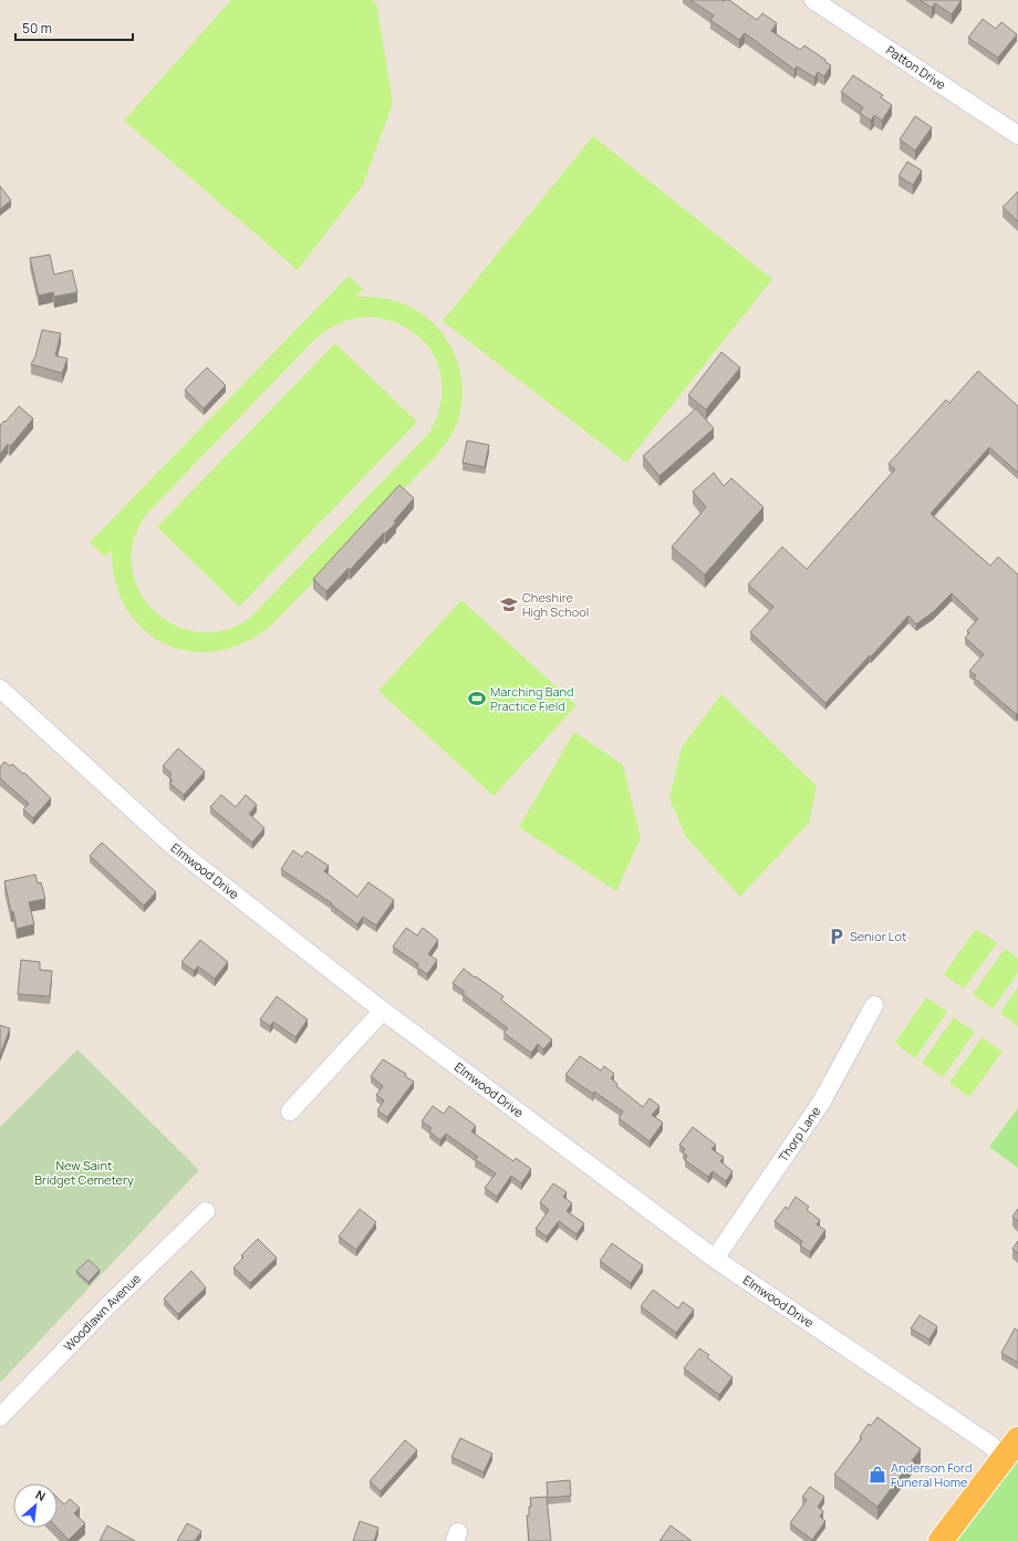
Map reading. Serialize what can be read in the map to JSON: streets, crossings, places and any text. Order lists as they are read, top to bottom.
{
  "streets": {
    "street": [
      "Patton Drive",
      "Elmwood Drive",
      "Thorp Lane",
      "Woodlawn Avenue"
    ]
  },
  "crossings": [
    ["Elmwood Drive", "Thorp Lane"]
  ],
  "parks": ["New Saint Bridget Cemetery"],
  "places": {
    "school or university": ["Cheshire High School"],
    "sports": ["Marching Band Practice Field"],
    "parking": ["Senior Lot"],
    "shop": ["Anderson Ford Funeral Home"]
  },
  "scale_bar": "50 m",
  "north": "top right"
}
